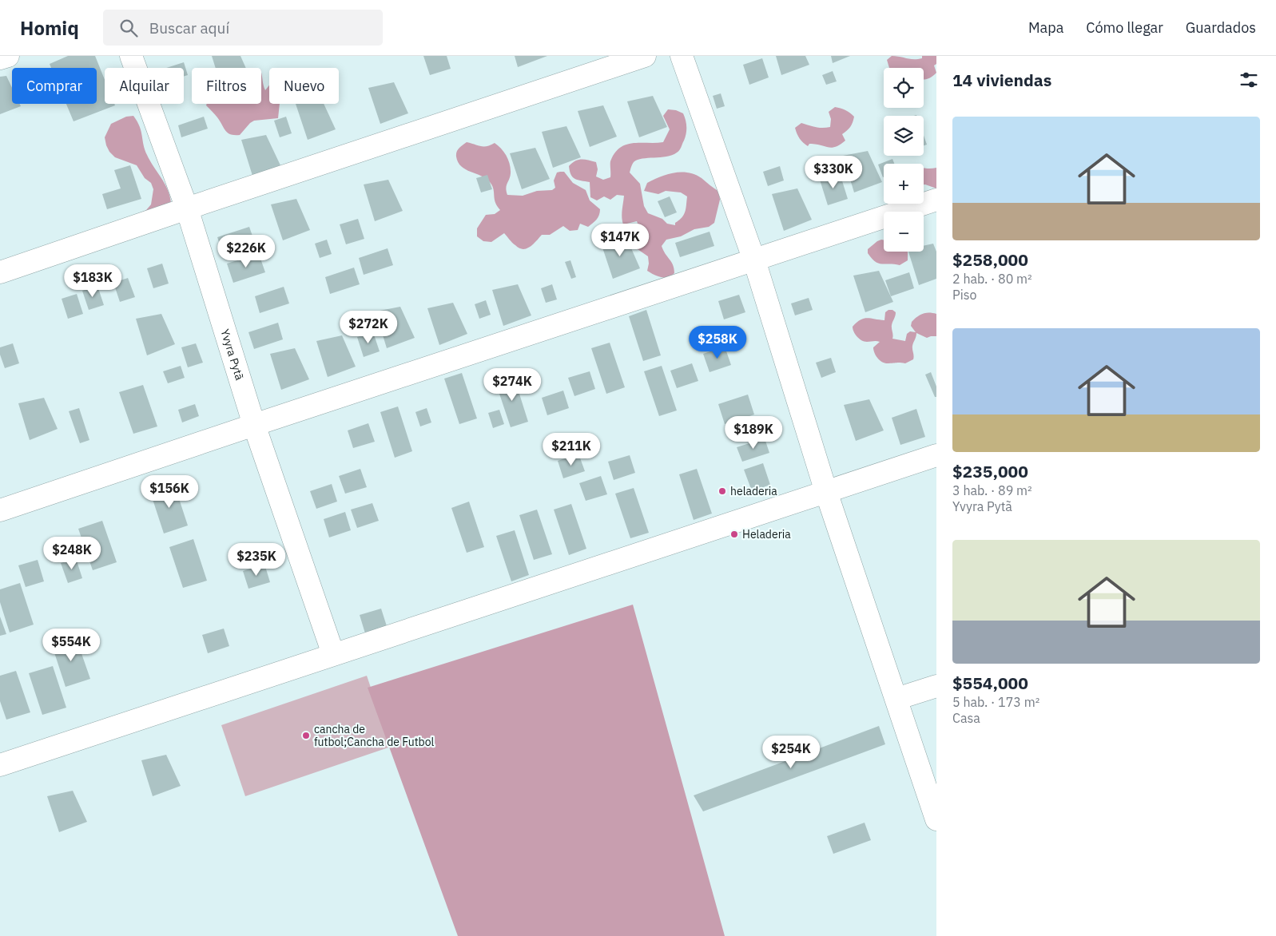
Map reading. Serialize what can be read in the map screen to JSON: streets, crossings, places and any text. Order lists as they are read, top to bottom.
{
  "streets": {
    "street": ["Yvyra Pytã"]
  },
  "places": ["heladeria", "Heladeria", "cancha de futbol;Cancha de Futbol"],
  "page": {
    "header": "Homiq",
    "search": "Buscar aquí",
    "nav": ["Mapa", "Cómo llegar", "Guardados"],
    "heading": "14 viviendas",
    "map_buttons": ["+", "−"],
    "chip": [
      "Comprar",
      "Alquilar",
      "Filtros",
      "Nuevo"
    ],
    "list": [
      {
        "name": "$258,000",
        "note": "2 hab. · 80 m² · Piso"
      },
      {
        "name": "$235,000",
        "note": "3 hab. · 89 m² · Yvyra Pytã"
      },
      {
        "name": "$554,000",
        "note": "5 hab. · 173 m² · Casa"
      }
    ],
    "price": [
      "$330K",
      "$147K",
      "$226K",
      "$183K",
      "$272K",
      "$258K",
      "$274K",
      "$189K",
      "$211K",
      "$156K",
      "$248K",
      "$235K",
      "$554K",
      "$254K"
    ]
  }
}
